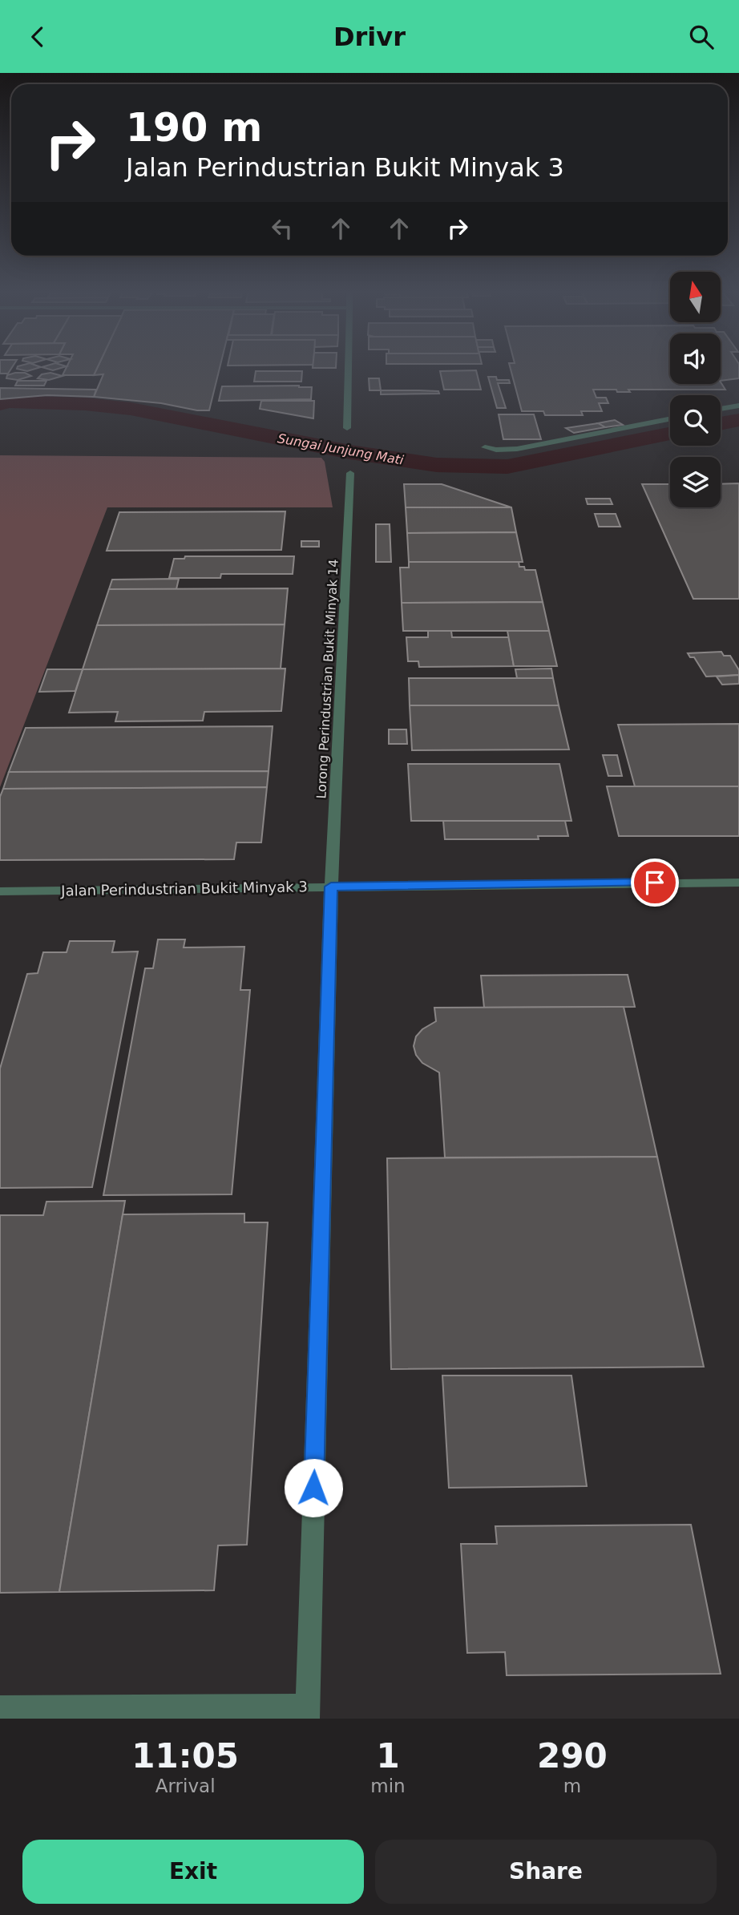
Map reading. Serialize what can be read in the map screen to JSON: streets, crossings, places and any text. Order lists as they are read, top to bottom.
{
  "streets": {
    "street": ["Lorong Perindustrian Bukit Minyak 14", "Jalan Perindustrian Bukit Minyak 3"]
  },
  "crossings": [
    ["Lorong Perindustrian Bukit Minyak 14", "Jalan Perindustrian Bukit Minyak 3"]
  ],
  "water": ["Sungai Junjung Mati"],
  "north": "top",
  "page": {
    "header": "Drivr",
    "turn": ["190 m", "Jalan Perindustrian Bukit Minyak 3"],
    "eta": [
      "11:05",
      "Arrival",
      "1",
      "min",
      "290",
      "m"
    ],
    "buttons": ["Exit", "Share"]
  }
}
